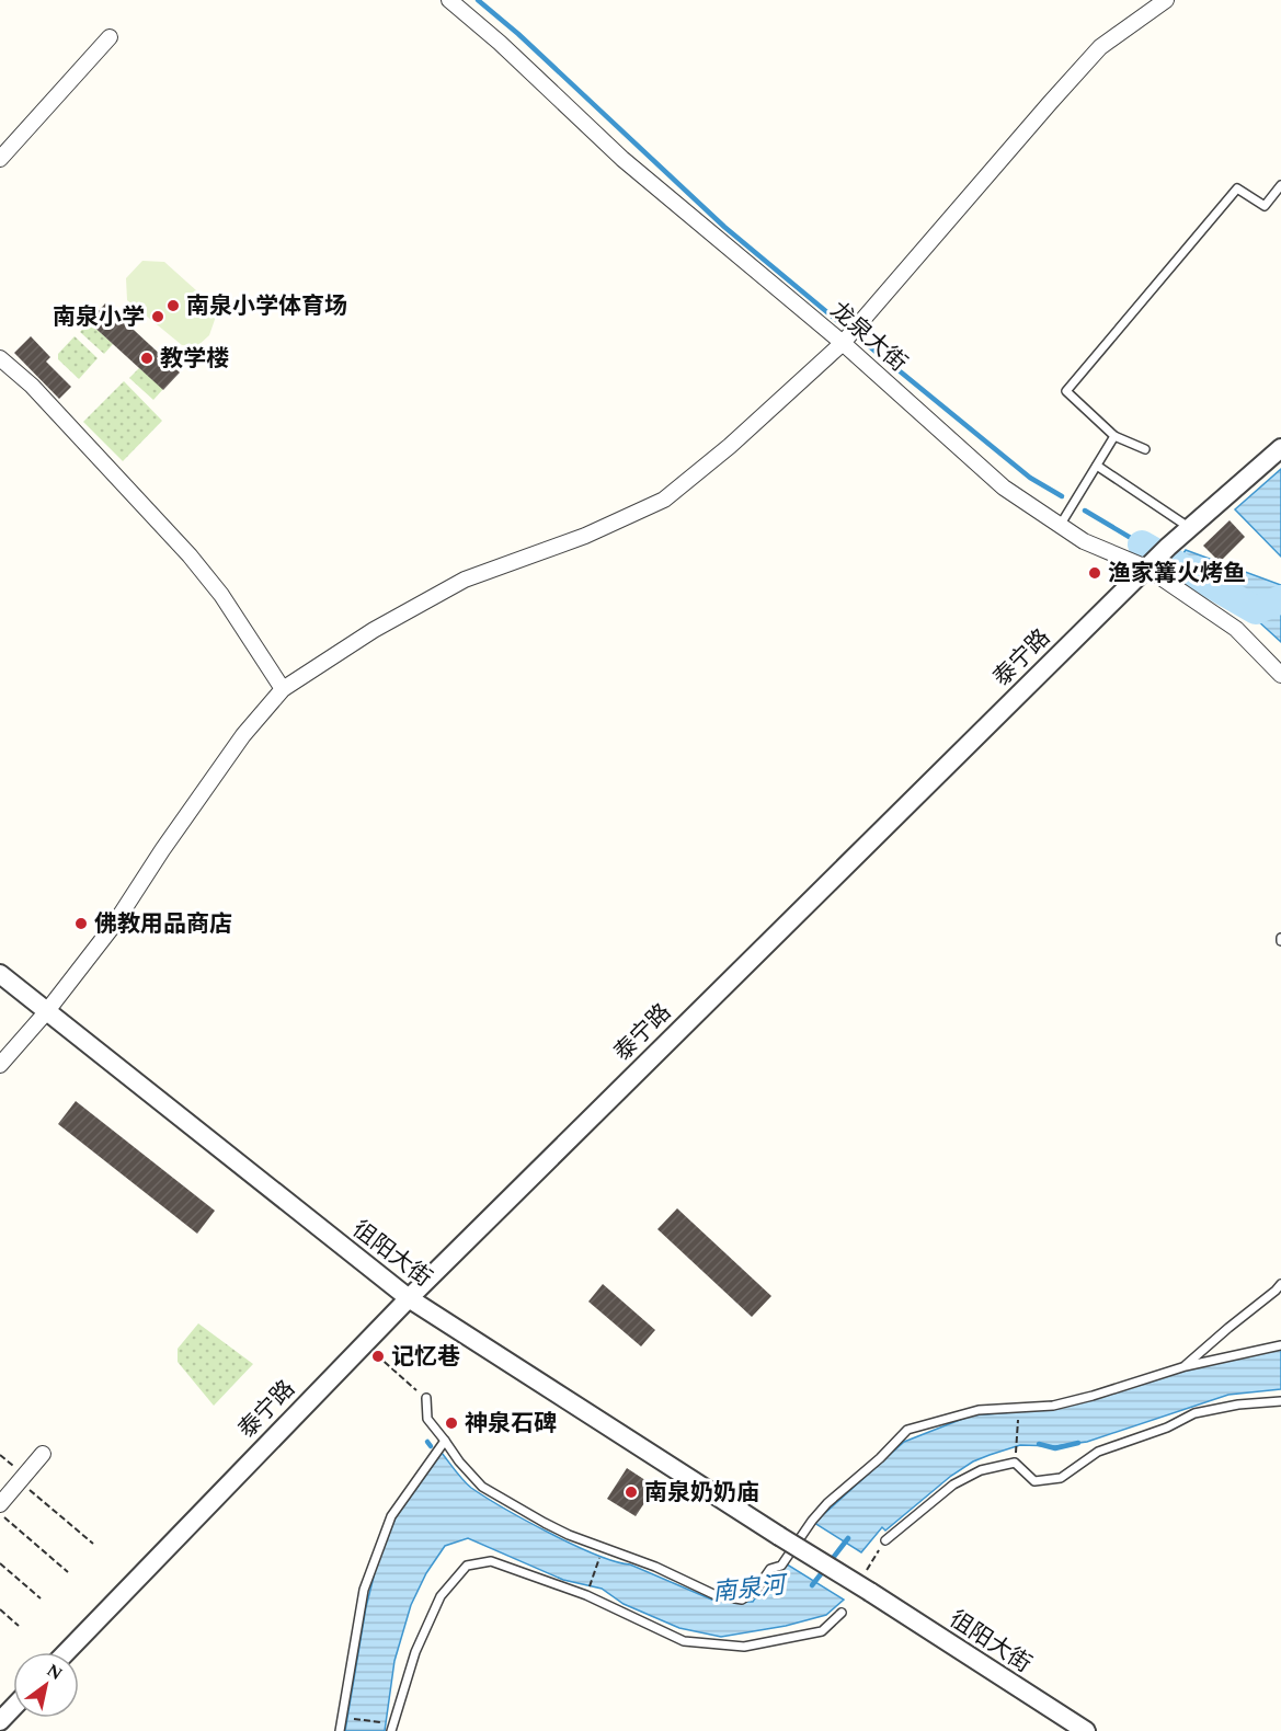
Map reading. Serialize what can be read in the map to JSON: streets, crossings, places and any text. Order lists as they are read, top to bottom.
{
  "streets": {
    "street": ["龙泉大街", "泰宁路", "徂阳大街"]
  },
  "crossings": [
    ["龙泉大街", "泰宁路"],
    ["泰宁路", "徂阳大街"]
  ],
  "water": ["南泉河"],
  "places": [
    "南泉小学体育场",
    "南泉小学",
    "教学楼",
    "渔家篝火烤鱼",
    "佛教用品商店",
    "记忆巷",
    "神泉石碑",
    "南泉奶奶庙"
  ],
  "north": "top right"
}
